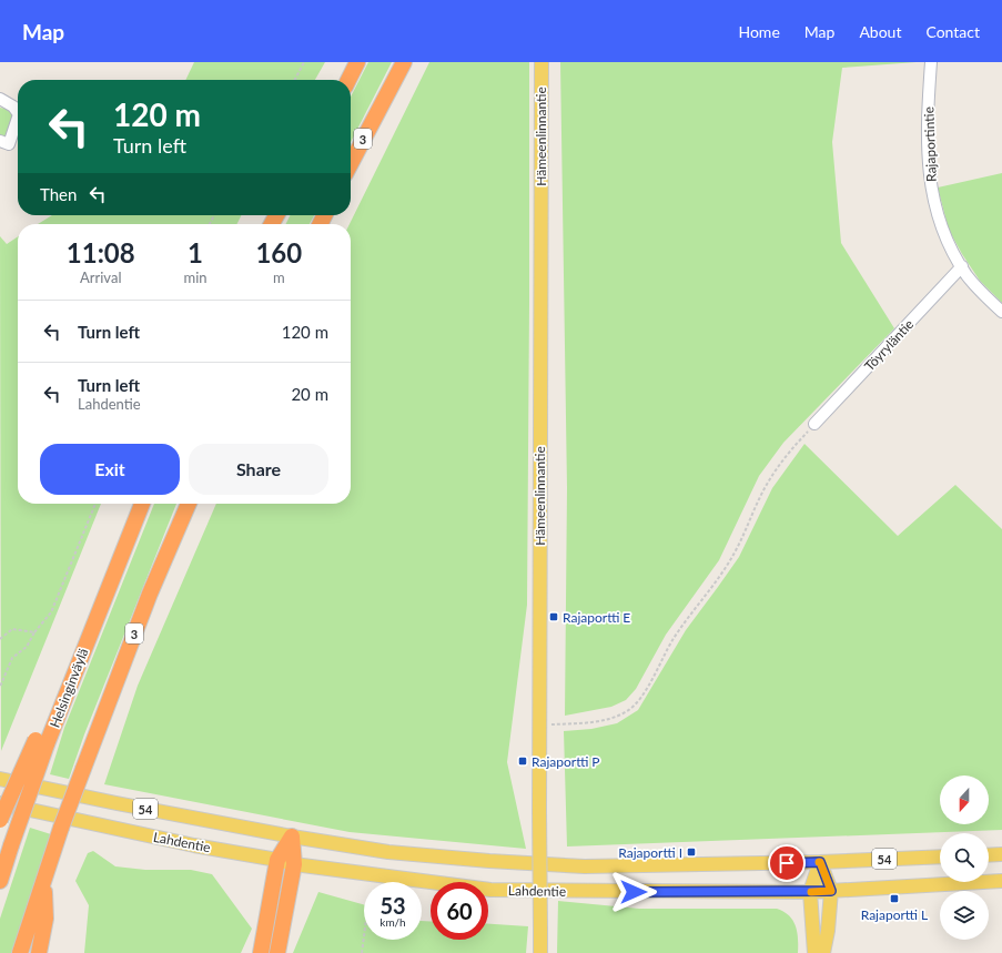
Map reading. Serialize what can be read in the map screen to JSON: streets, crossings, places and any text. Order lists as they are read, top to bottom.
{
  "streets": {
    "highway": ["3", "Helsinginväylä"],
    "main road": ["Hämeenlinnantie", "54", "Lahdentie"],
    "street": ["Rajaportintie", "Töyryläntie"]
  },
  "crossings": [
    ["Rajaportintie", "Töyryläntie"]
  ],
  "places": {
    "transit": [
      "Rajaportti E",
      "Rajaportti P",
      "Rajaportti I",
      "Rajaportti L"
    ]
  },
  "north": "bottom",
  "page": {
    "header": "Map",
    "nav": [
      "Home",
      "Map",
      "About",
      "Contact"
    ],
    "turn": ["120 m", "Turn left"],
    "then": "Then",
    "eta": [
      "11:08",
      "Arrival",
      "1",
      "min",
      "160",
      "m"
    ],
    "list": [
      {
        "name": "Turn left",
        "value": "120 m"
      },
      {
        "name": "Turn left",
        "note": "Lahdentie",
        "value": "20 m"
      }
    ],
    "buttons": ["Exit", "Share"],
    "speed": "53 km/h",
    "limit": "60"
  }
}
